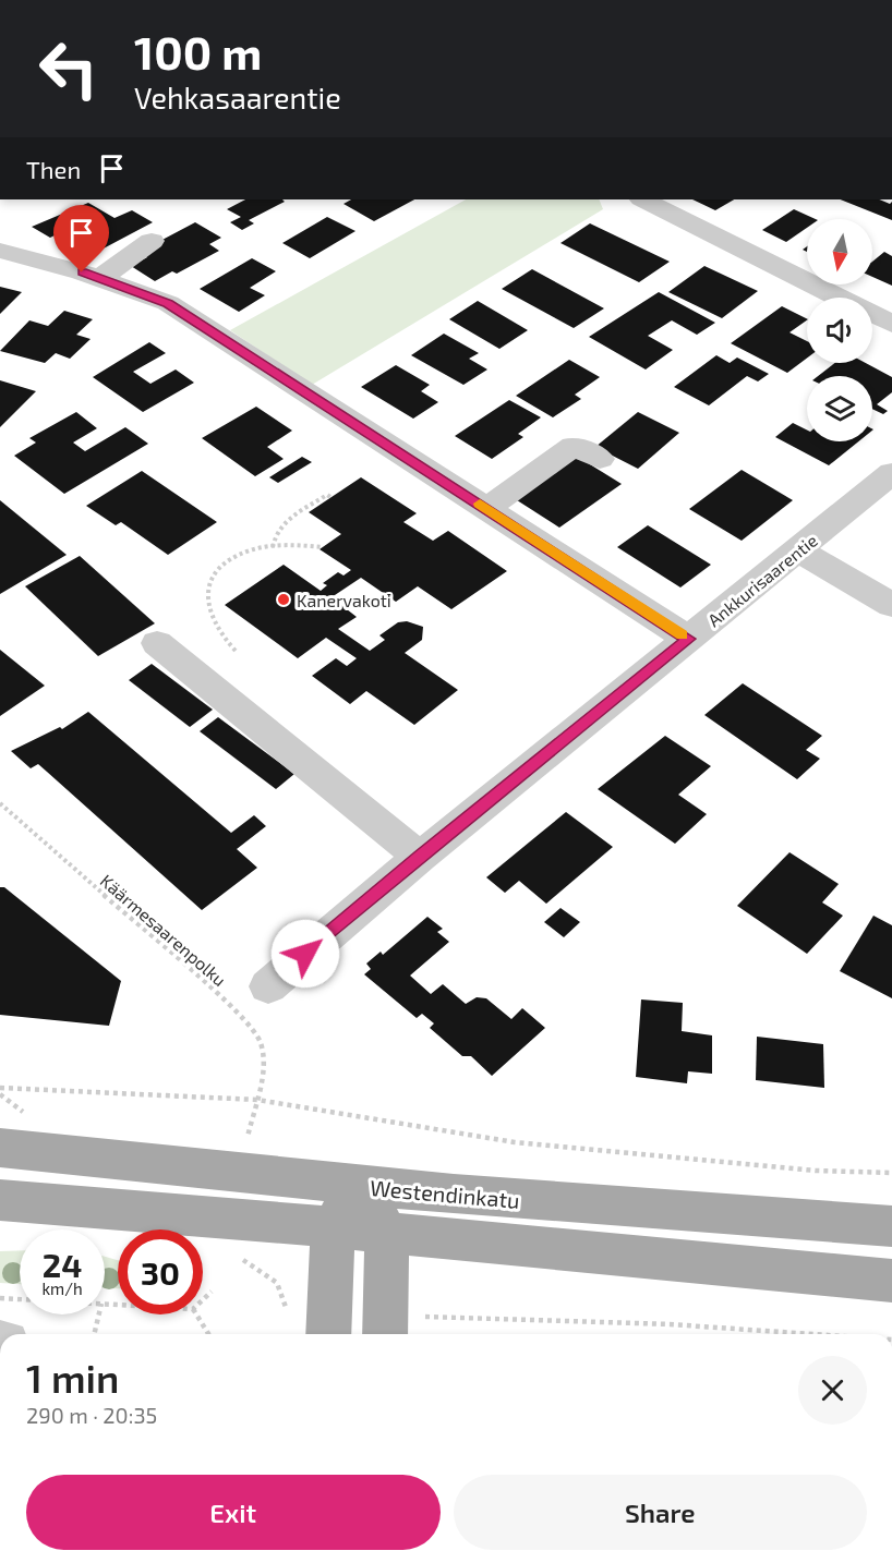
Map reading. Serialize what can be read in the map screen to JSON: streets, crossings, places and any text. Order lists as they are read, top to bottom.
{
  "streets": {
    "main road": ["Westendinkatu"],
    "street": ["Ankkurisaarentie"],
    "path": ["Käärmesaarenpolku"]
  },
  "places": ["Kanervakoti"],
  "north": "bottom",
  "page": {
    "turn": ["100 m", "Vehkasaarentie"],
    "then": "Then",
    "speed": "24 km/h",
    "limit": "30",
    "heading": ["1 min", "290 m · 20:35"],
    "buttons": ["Exit", "Share"]
  }
}
